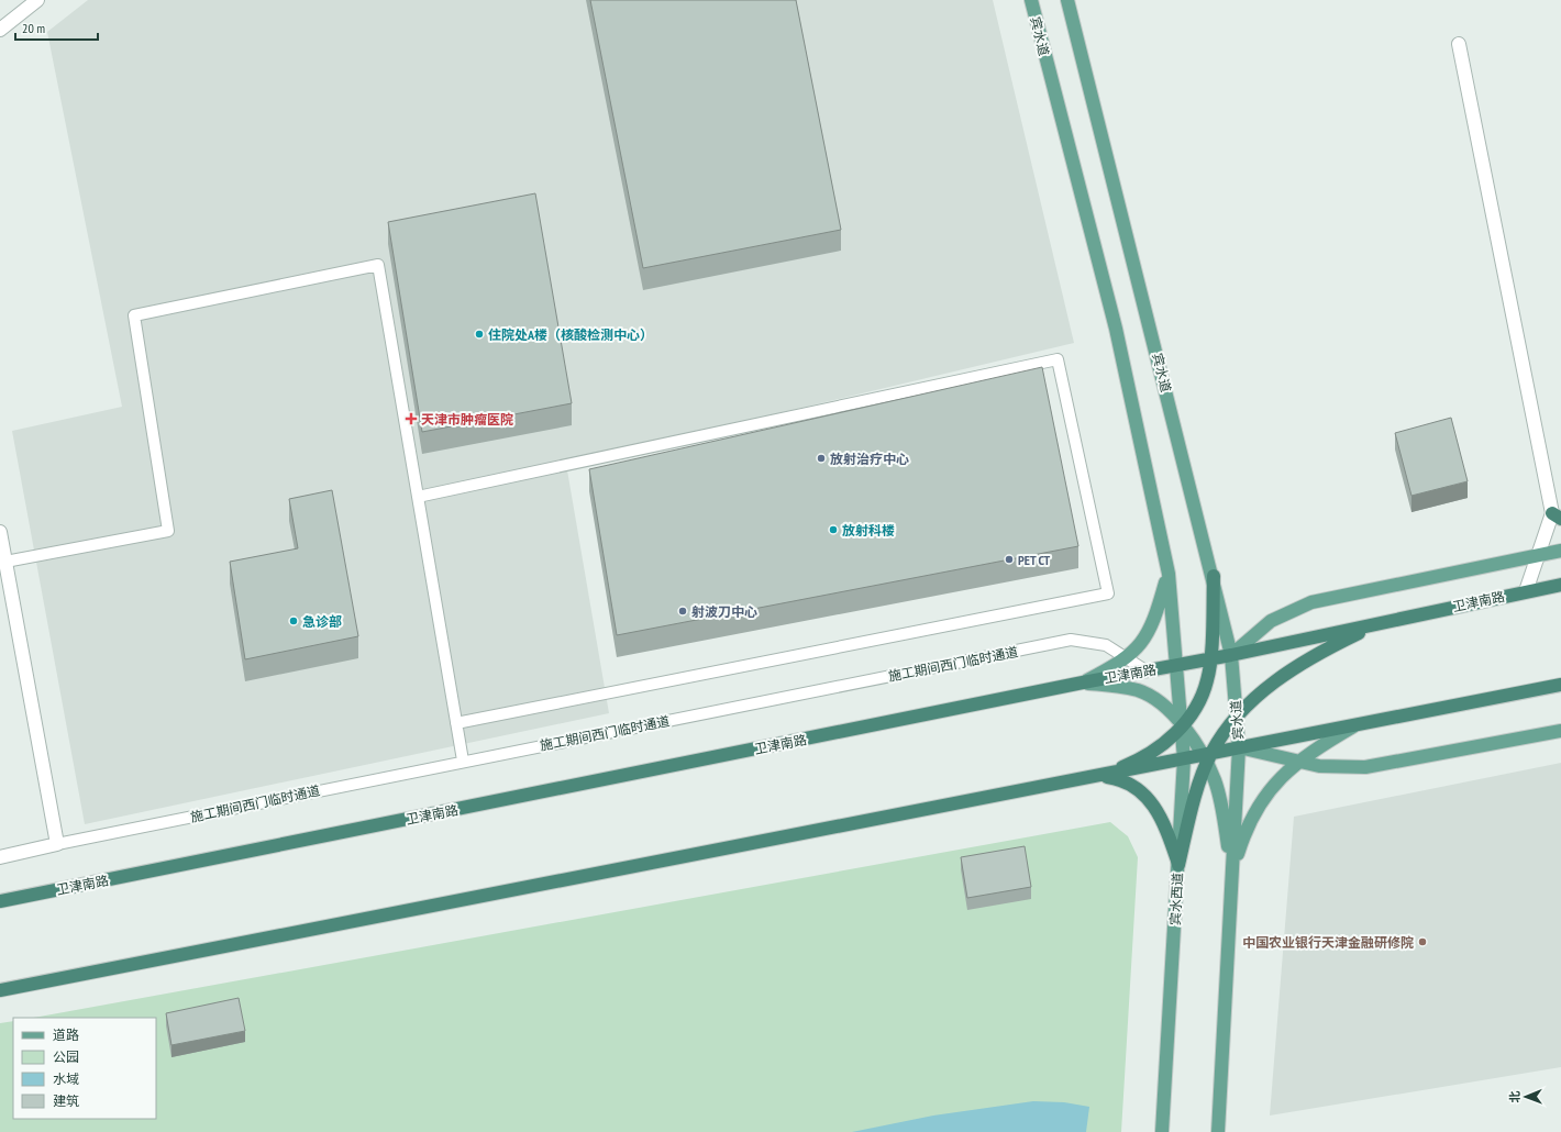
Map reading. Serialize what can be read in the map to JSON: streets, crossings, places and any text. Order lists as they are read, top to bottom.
{
  "streets": {
    "highway": ["卫津南路"],
    "main road": ["宾水道", "宾水西道"],
    "lane": ["施工期间西门临时通道"]
  },
  "crossings": [
    ["宾水道", "卫津南路"],
    ["宾水道", "宾水西道"],
    ["卫津南路", "施工期间西门临时通道"],
    ["卫津南路", "宾水西道"]
  ],
  "places": {
    "other": [
      "住院处A楼（核酸检测中心）",
      "放射治疗中心",
      "放射科楼",
      "PET CT",
      "射波刀中心",
      "急诊部",
      "中国农业银行天津金融研修院"
    ],
    "health": ["天津市肿瘤医院"]
  },
  "legend": [
    "道路",
    "公园",
    "水域",
    "建筑"
  ],
  "scale_bar": "20 m",
  "north": "left"
}
